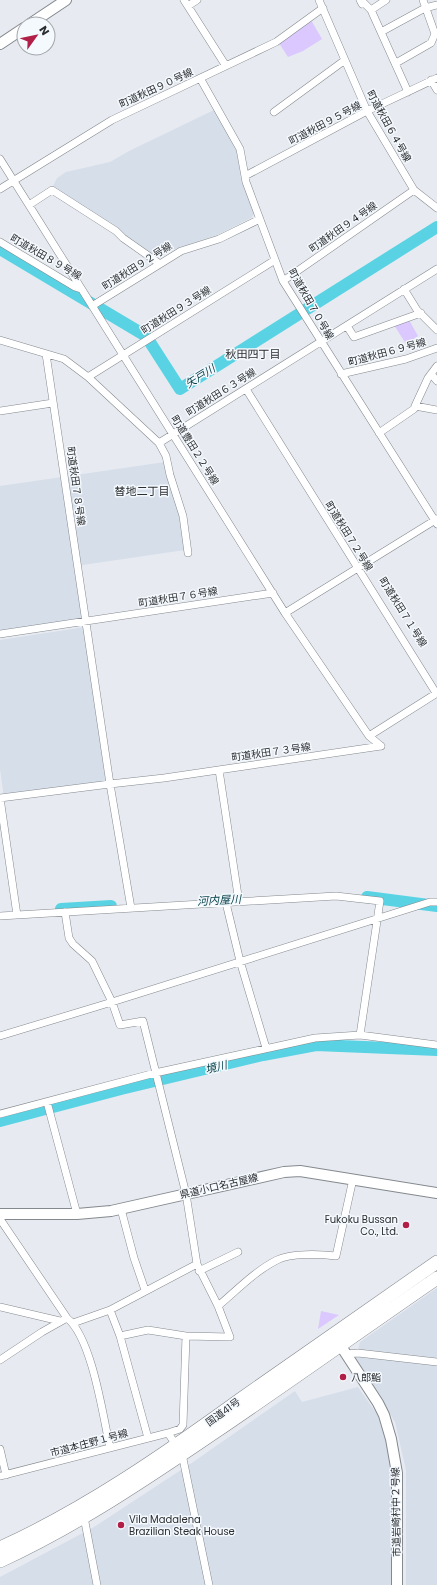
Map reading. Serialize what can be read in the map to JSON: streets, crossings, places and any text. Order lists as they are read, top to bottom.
{
  "streets": {
    "highway": ["国道41号"],
    "main road": ["県道小口名古屋線", "市道岩崎村中２号線"],
    "street": [
      "町道秋田９０号線",
      "町道秋田９５号線",
      "町道秋田６４号線",
      "町道秋田９４号線",
      "町道秋田８９号線",
      "町道秋田９２号線",
      "町道秋田７０号線",
      "町道秋田９３号線",
      "町道秋田６９号線",
      "町道秋田６３号線",
      "町道豊田２２号線",
      "町道秋田７８号線",
      "町道秋田７６号線",
      "町道秋田７１号線",
      "町道秋田７３号線",
      "市道本庄野１号線"
    ]
  },
  "crossings": [
    ["町道秋田９０号線", "町道秋田６４号線"],
    ["町道秋田９０号線", "町道秋田７０号線"],
    ["町道秋田９０号線", "町道豊田２２号線"],
    ["町道秋田９５号線", "町道秋田６４号線"],
    ["町道秋田９５号線", "町道秋田７０号線"],
    ["町道秋田６４号線", "町道秋田９４号線"],
    ["町道秋田９４号線", "町道秋田７０号線"],
    ["町道秋田８９号線", "町道豊田２２号線"],
    ["町道秋田９２号線", "町道秋田７０号線"],
    ["町道秋田９２号線", "町道豊田２２号線"],
    ["町道秋田７０号線", "町道秋田９３号線"],
    ["町道秋田７０号線", "町道秋田６９号線"],
    ["町道秋田７０号線", "町道秋田６３号線"],
    ["町道秋田９３号線", "町道豊田２２号線"],
    ["町道秋田６３号線", "町道豊田２２号線"],
    ["町道秋田６３号線", "町道秋田７１号線"],
    ["町道豊田２２号線", "町道秋田７６号線"],
    ["町道豊田２２号線", "町道秋田７３号線"],
    ["町道秋田７８号線", "町道秋田７６号線"],
    ["町道秋田７８号線", "町道秋田７３号線"],
    ["国道41号", "市道岩崎村中２号線"]
  ],
  "districts": ["秋田四丁目", "替地二丁目"],
  "water": ["矢戸川", "河内屋川", "境川"],
  "places": ["Fukoku Bussan Co., Ltd.", "八郎鮨", "Vila Madalena Brazilian Steak House"],
  "north": "top right"
}
